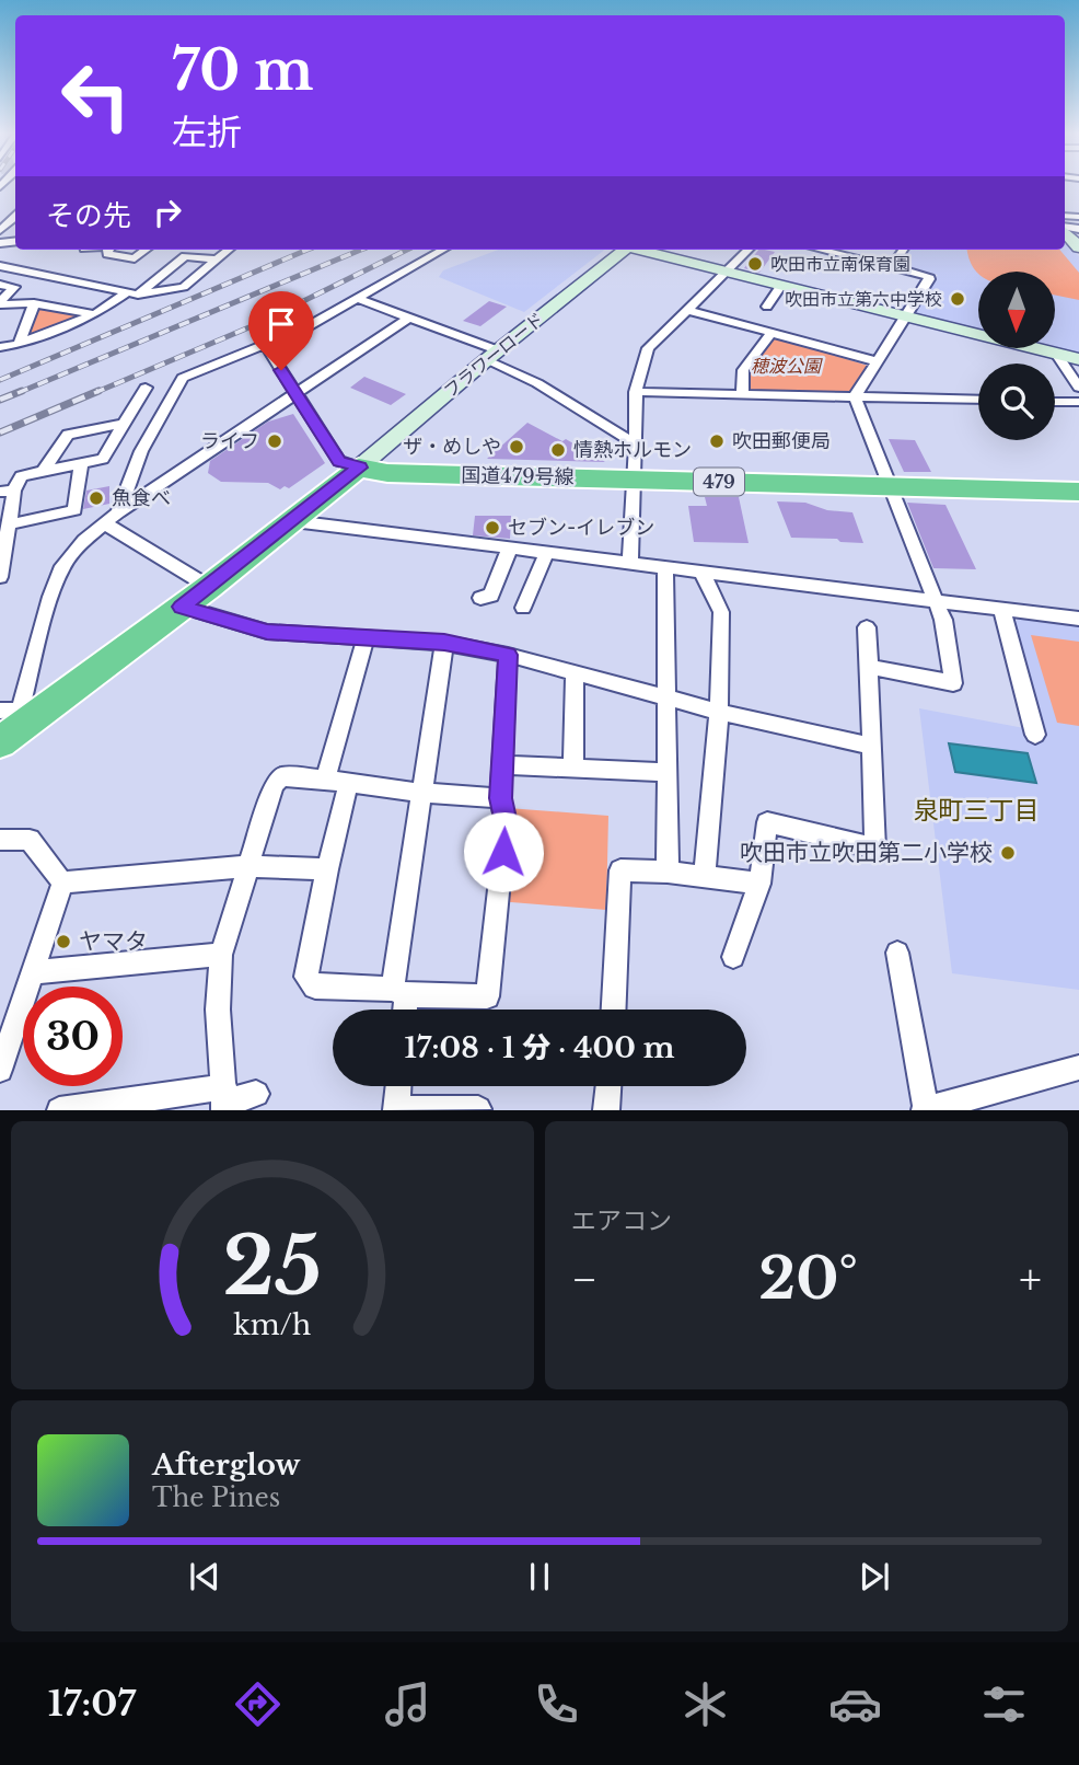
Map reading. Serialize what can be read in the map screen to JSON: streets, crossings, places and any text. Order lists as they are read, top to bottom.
{
  "streets": {
    "highway": ["国道479号線", "479"],
    "street": ["フラワーロード"]
  },
  "crossings": [
    ["フラワーロード", "国道479号線"]
  ],
  "districts": ["泉町三丁目"],
  "parks": ["穂波公園"],
  "places": [
    "吹田市立南保育園",
    "吹田市立第六中学校",
    "ライフ",
    "吹田郵便局",
    "ザ・めしや",
    "情熱ホルモン",
    "魚食べ",
    "セブン-イレブン",
    "吹田市立吹田第二小学校",
    "ヤマタ"
  ],
  "north": "bottom",
  "page": {
    "turn": ["70 m", "左折"],
    "then": "その先",
    "limit": "30",
    "trip": "17:08 · 1 分 · 400 m",
    "tile": "エアコン",
    "heat": ["−", "20°", "+"],
    "song": ["Afterglow", "The Pines"],
    "tabs": "17:07",
    "gauge": ["25", "km/h"]
  }
}
